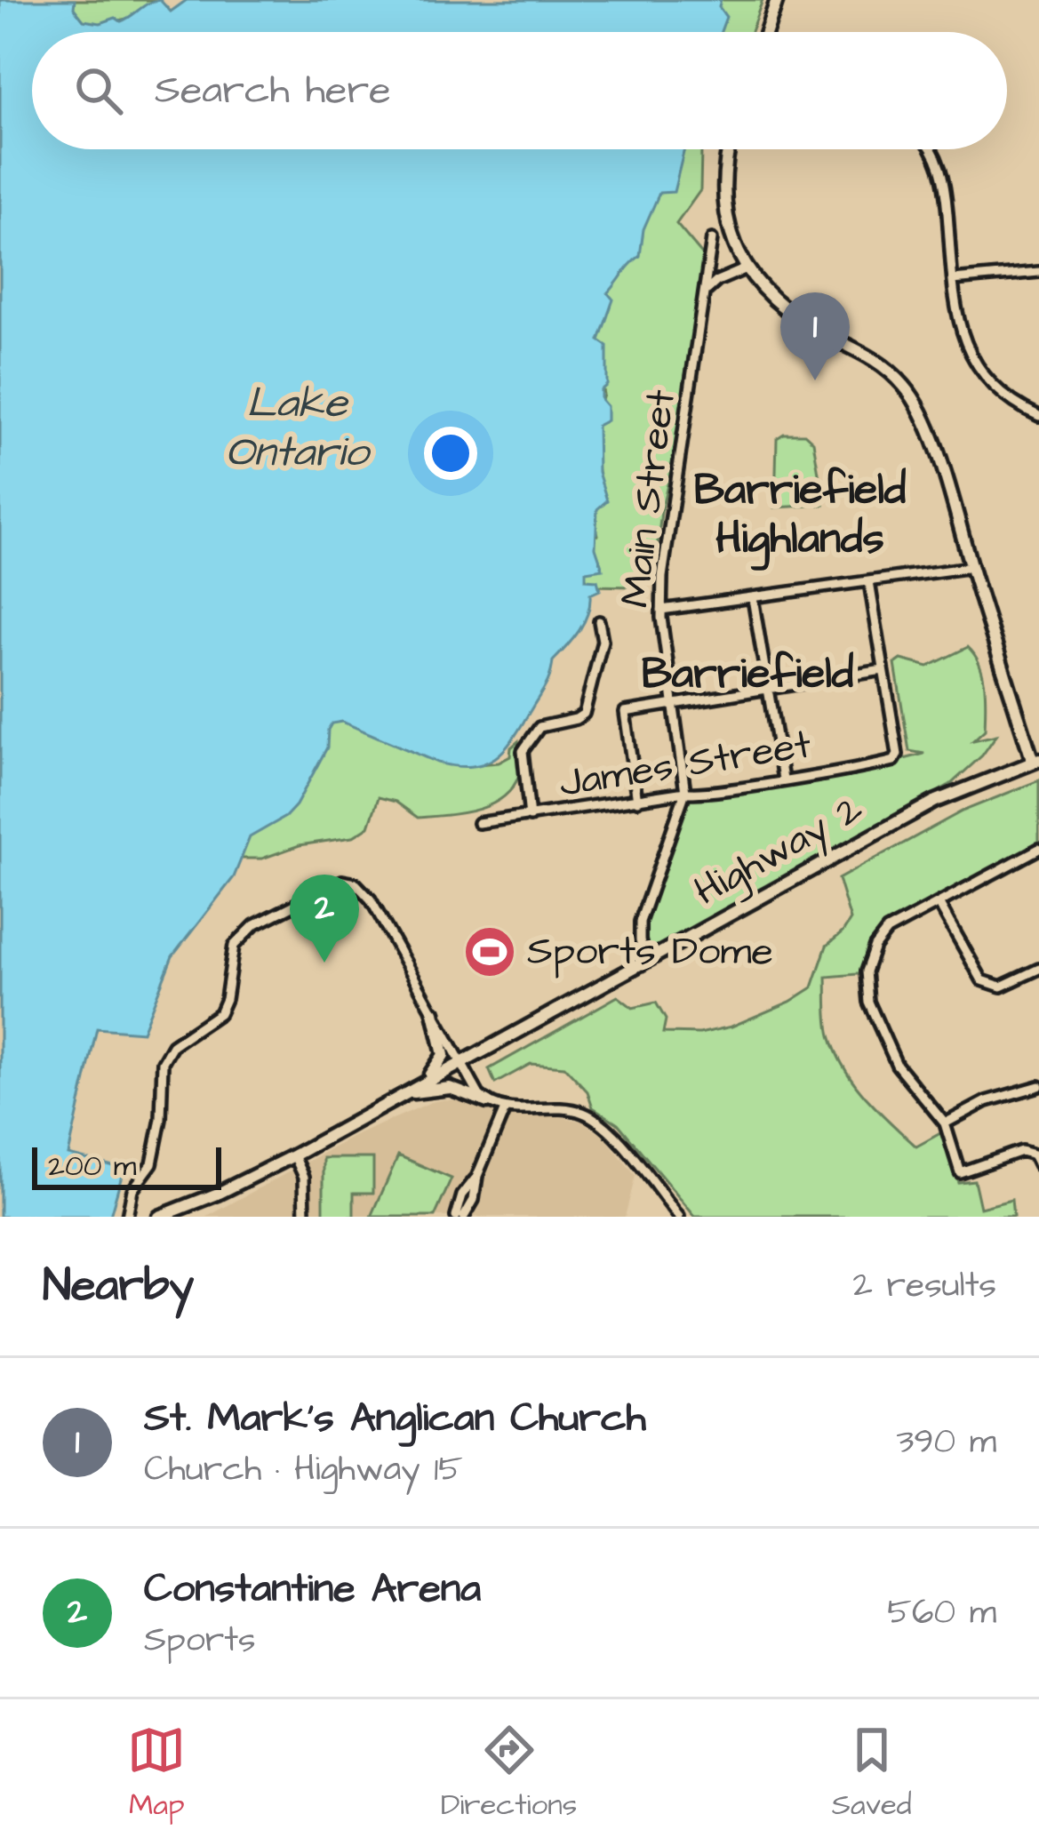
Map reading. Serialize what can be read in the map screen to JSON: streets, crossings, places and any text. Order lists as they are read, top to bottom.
{
  "streets": {
    "main road": ["Highway 2"],
    "street": ["Main Street", "James Street"]
  },
  "crossings": [
    ["Main Street", "James Street"],
    ["Main Street", "Highway 2"]
  ],
  "districts": ["Barriefield Highlands", "Barriefield"],
  "water": ["Lake Ontario"],
  "places": {
    "sports": ["Sports Dome"]
  },
  "scale_bar": "200 m",
  "page": {
    "search": "Search here",
    "pins": ["1", "2"],
    "scale": "200 m",
    "heading": ["Nearby", "2 results"],
    "list": [
      {
        "mark": "1",
        "name": "St. Mark's Anglican Church",
        "note": "Church · Highway 15",
        "value": "390 m"
      },
      {
        "mark": "2",
        "name": "Constantine Arena",
        "note": "Sports",
        "value": "560 m"
      }
    ],
    "nav": ["Map", "Directions", "Saved"]
  }
}
